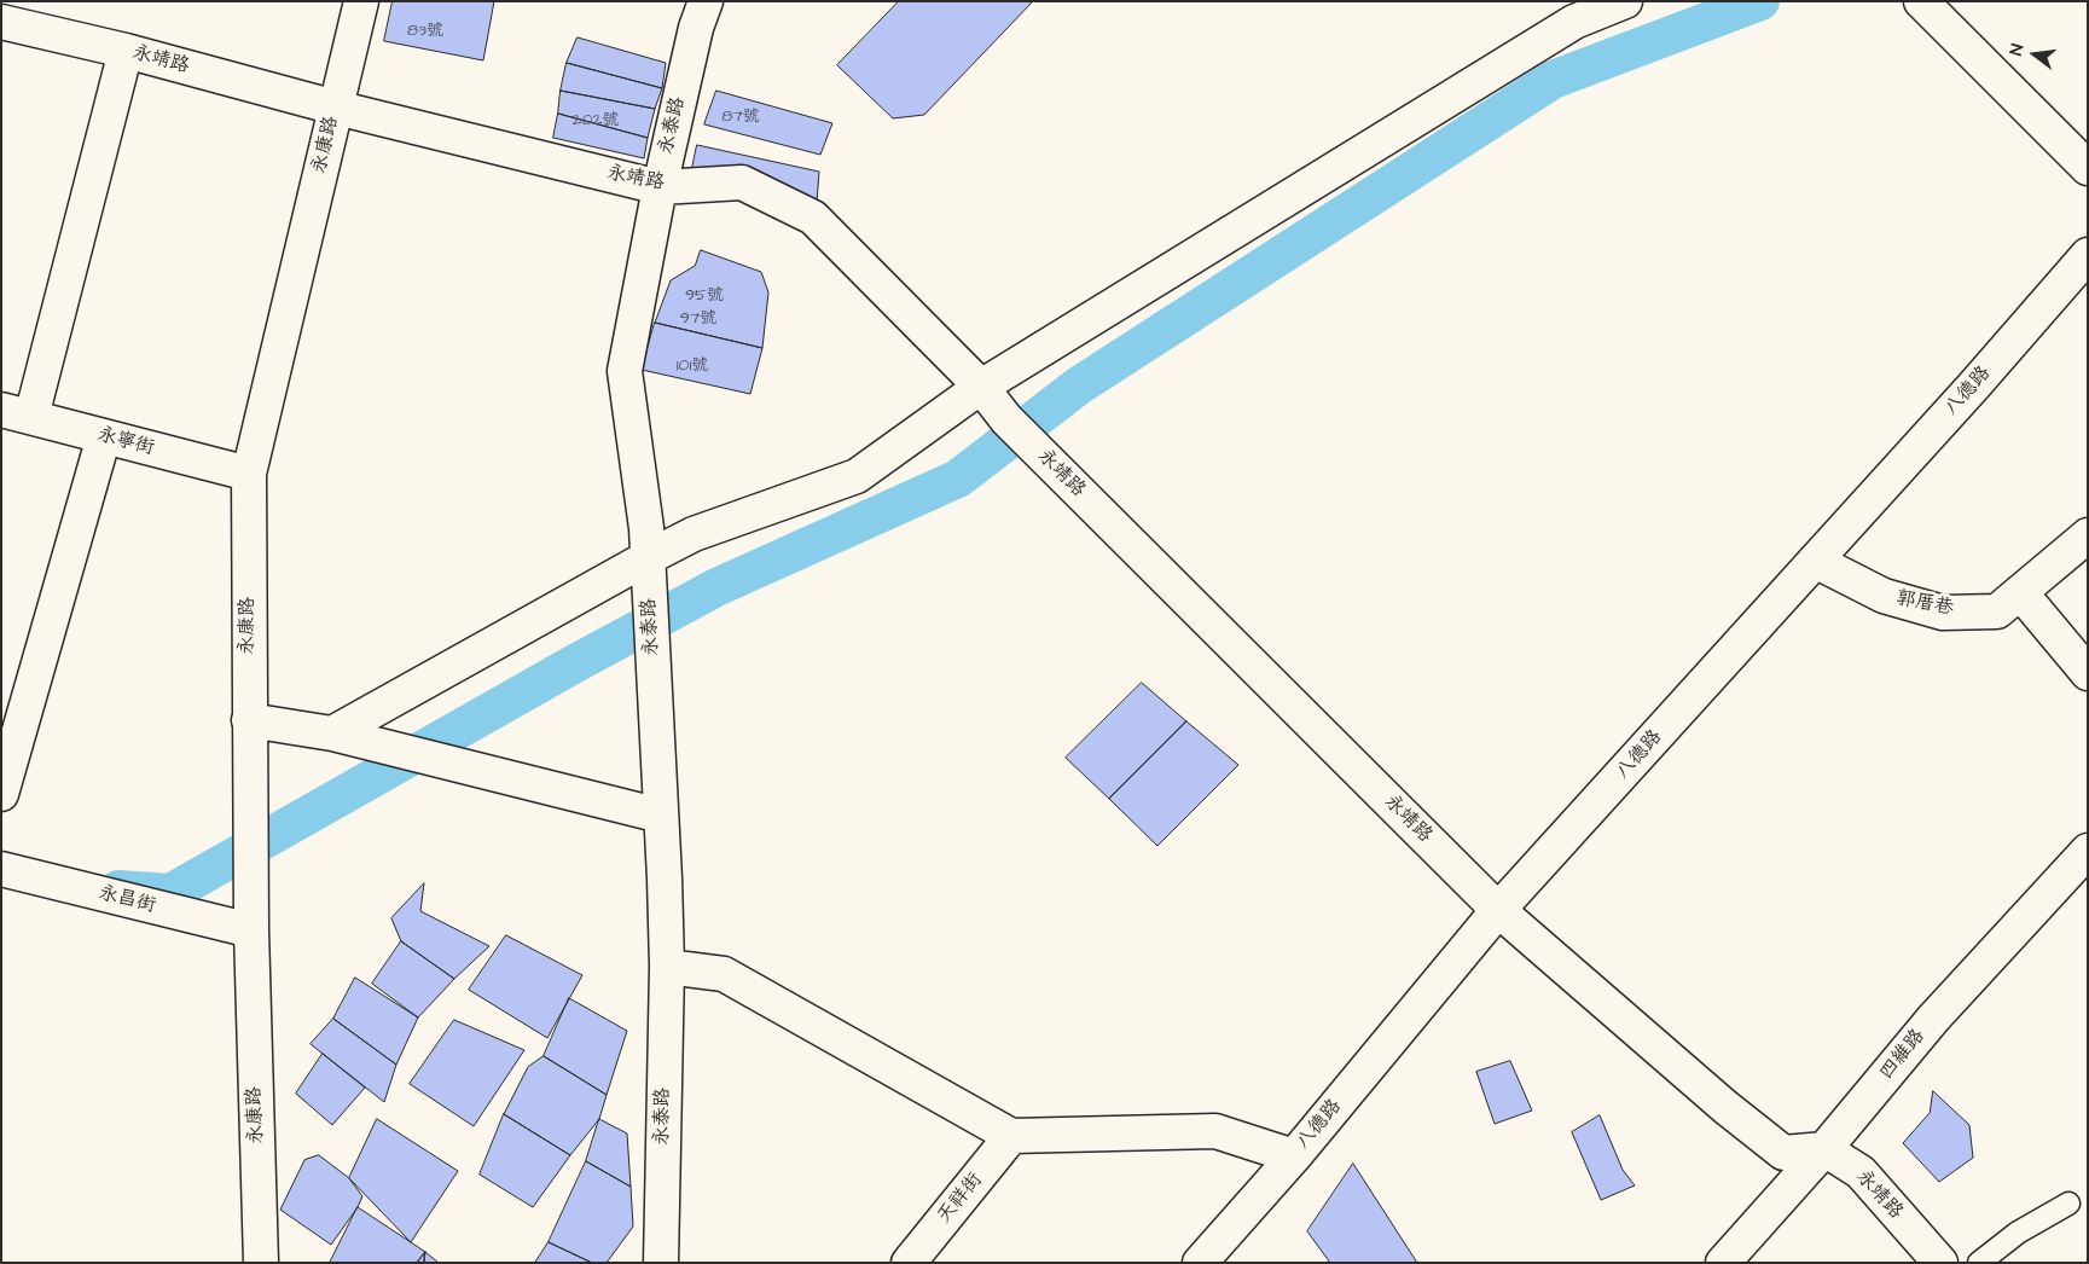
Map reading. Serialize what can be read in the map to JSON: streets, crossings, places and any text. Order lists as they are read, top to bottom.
{
  "streets": {
    "street": [
      "永靖路",
      "永泰路",
      "永康路",
      "八德路",
      "永寧街",
      "郭厝巷",
      "永昌街",
      "四維路",
      "天祥街"
    ]
  },
  "crossings": [
    ["永靖路", "永泰路"],
    ["永靖路", "永康路"],
    ["永靖路", "八德路"],
    ["永靖路", "四維路"],
    ["永康路", "永寧街"],
    ["永康路", "永昌街"],
    ["八德路", "郭厝巷"]
  ],
  "house_numbers": [
    "83號",
    "87號",
    "202號",
    "95號",
    "97號",
    "101號"
  ],
  "north": "left"
}
